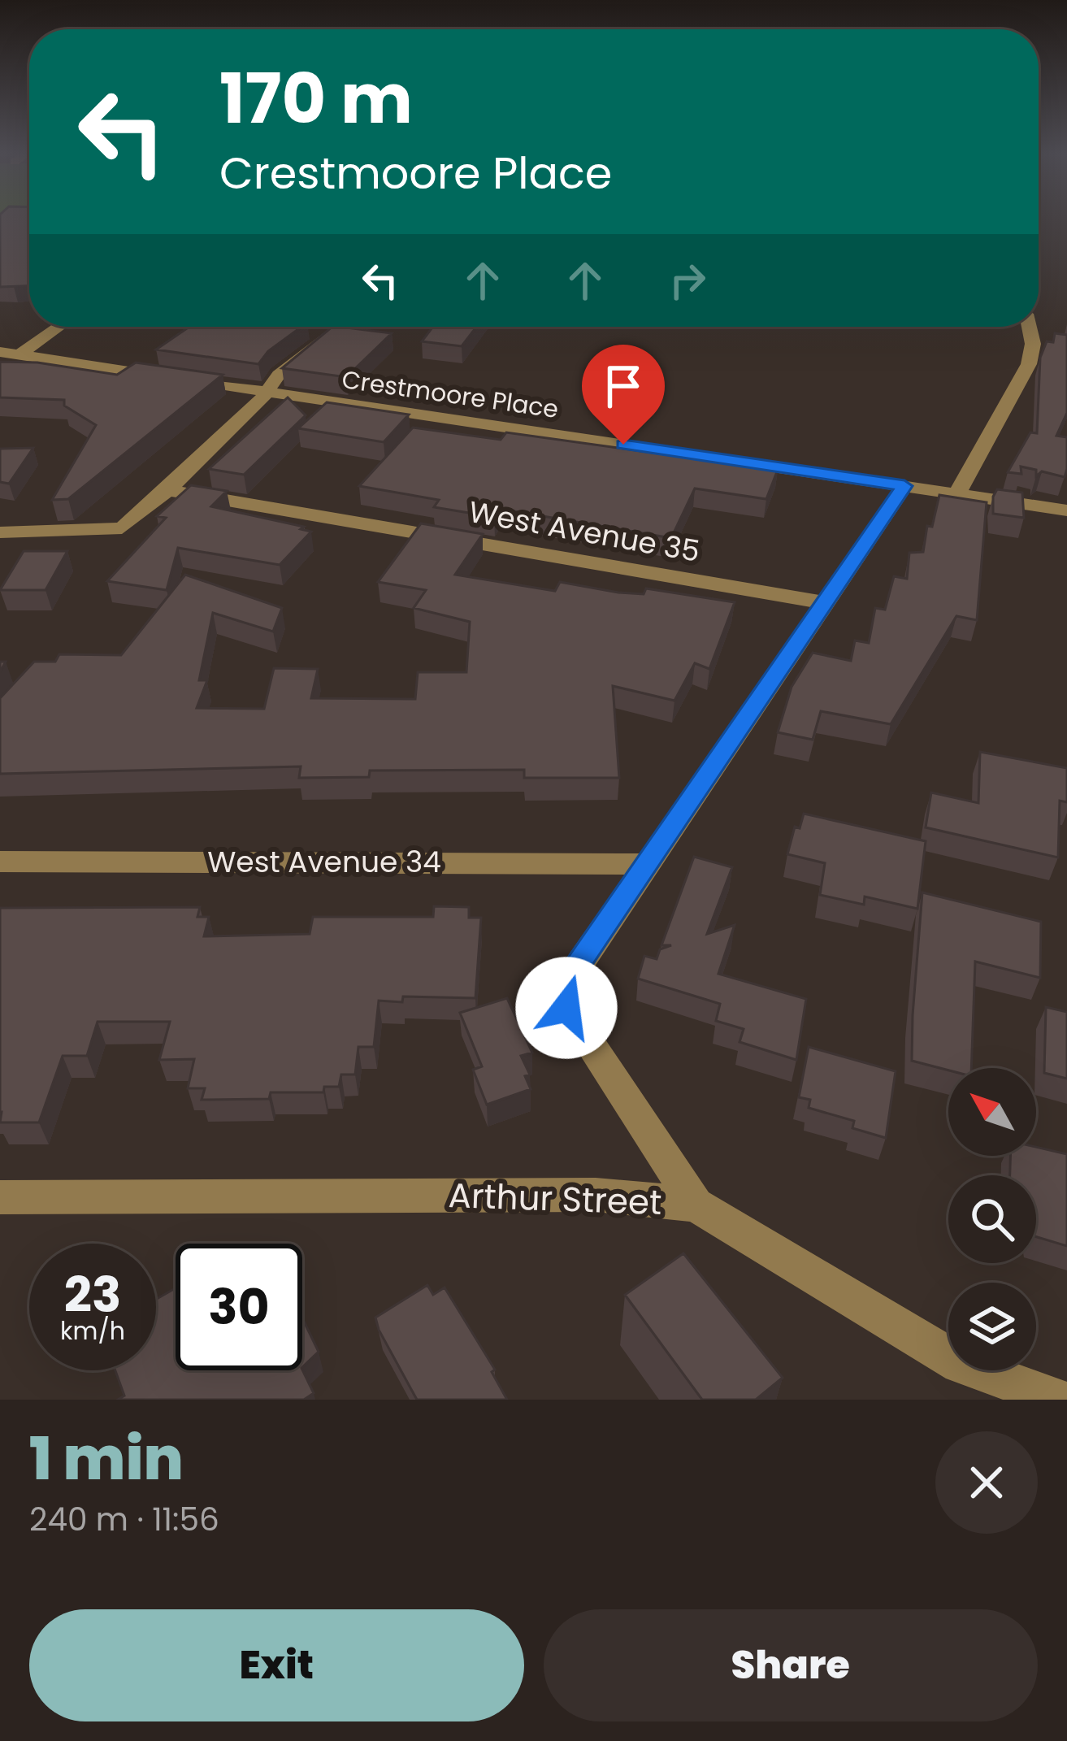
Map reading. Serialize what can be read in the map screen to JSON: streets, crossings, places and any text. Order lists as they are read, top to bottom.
{
  "streets": {
    "street": [
      "Crestmoore Place",
      "West Avenue 35",
      "West Avenue 34",
      "Arthur Street"
    ]
  },
  "north": "top left",
  "page": {
    "turn": ["170 m", "Crestmoore Place"],
    "speed": "23 km/h",
    "limit": "30",
    "heading": ["1 min", "240 m · 11:56"],
    "buttons": ["Exit", "Share"]
  }
}
